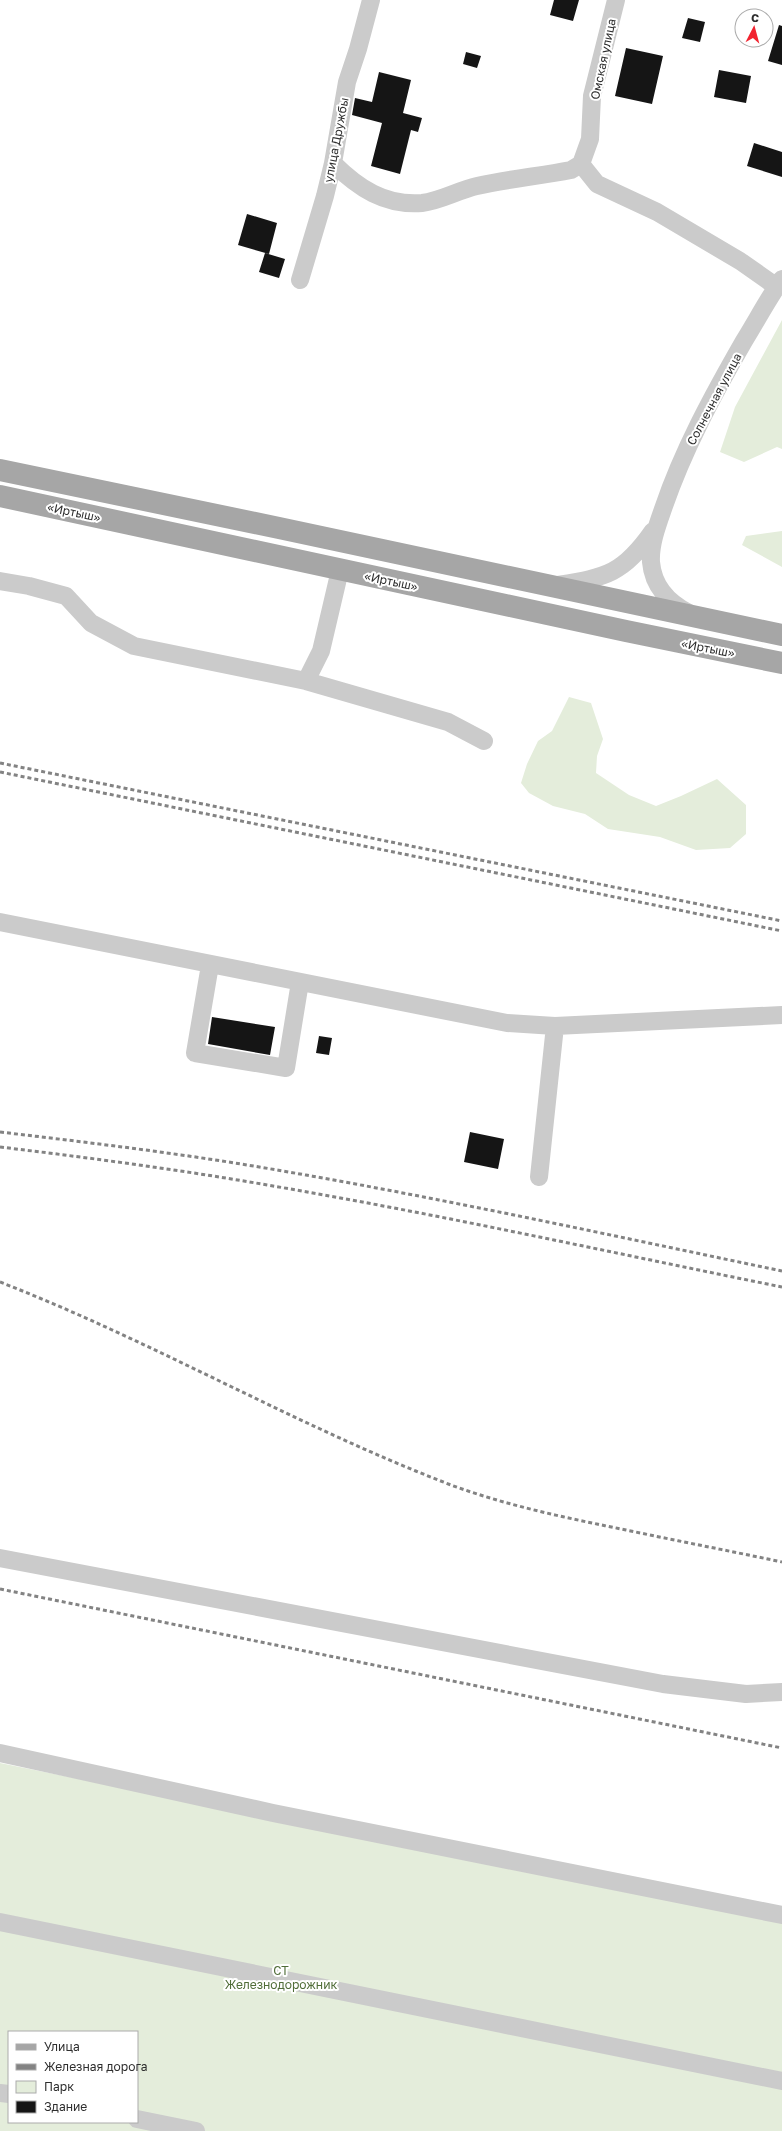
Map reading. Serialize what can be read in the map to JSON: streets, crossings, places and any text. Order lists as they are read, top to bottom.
{
  "streets": {
    "main road": ["«Иртыш»"],
    "street": ["Омская улица", "улица Дружбы", "Солнечная улица"]
  },
  "parks": ["СТ Железнодорожник"],
  "legend": [
    "Улица",
    "Железная дорога",
    "Парк",
    "Здание"
  ],
  "north": "top"
}
